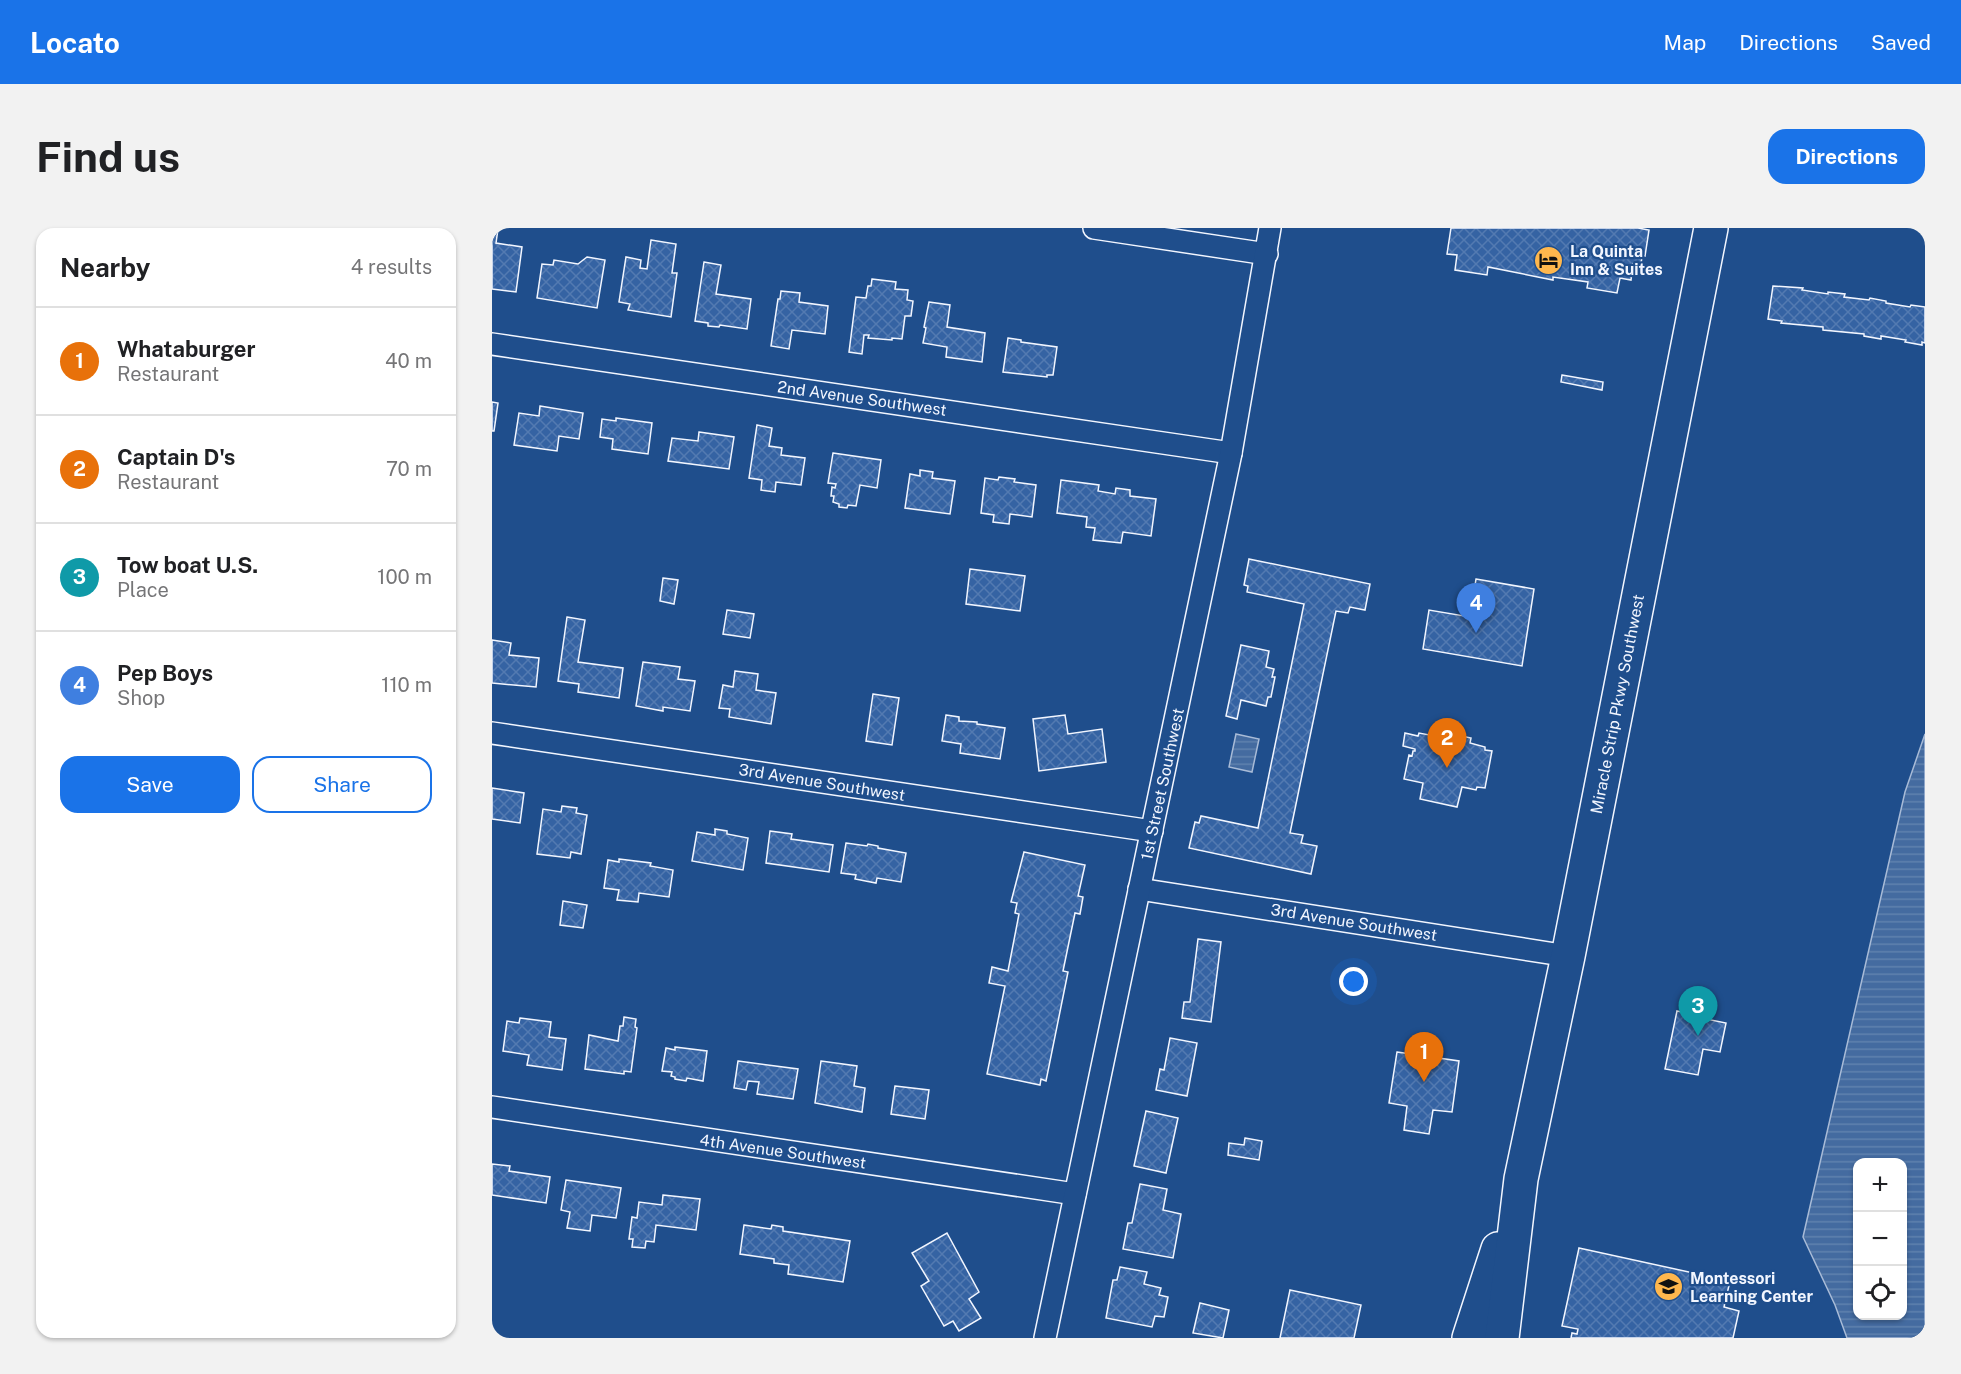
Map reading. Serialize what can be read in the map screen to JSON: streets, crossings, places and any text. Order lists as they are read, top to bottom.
{
  "streets": {
    "highway": ["Miracle Strip Pkwy Southwest"],
    "street": [
      "2nd Avenue Southwest",
      "3rd Avenue Southwest",
      "1st Street Southwest",
      "4th Avenue Southwest"
    ]
  },
  "crossings": [
    ["2nd Avenue Southwest", "1st Street Southwest"],
    ["Miracle Strip Pkwy Southwest", "3rd Avenue Southwest"],
    ["3rd Avenue Southwest", "1st Street Southwest"],
    ["1st Street Southwest", "4th Avenue Southwest"]
  ],
  "places": {
    "hotel": ["La Quinta Inn & Suites"],
    "school or university": ["Montessori Learning Center"]
  },
  "page": {
    "header": "Locato",
    "nav": ["Map", "Directions", "Saved"],
    "buttons": [
      "Directions",
      ["Save", "Share"]
    ],
    "title": "Find us",
    "heading": ["Nearby", "4 results"],
    "list": [
      {
        "mark": "1",
        "name": "Whataburger",
        "note": "Restaurant",
        "value": "40 m"
      },
      {
        "mark": "2",
        "name": "Captain D's",
        "note": "Restaurant",
        "value": "70 m"
      },
      {
        "mark": "3",
        "name": "Tow boat U.S.",
        "note": "Place",
        "value": "100 m"
      },
      {
        "mark": "4",
        "name": "Pep Boys",
        "note": "Shop",
        "value": "110 m"
      }
    ],
    "pins": [
      "4",
      "2",
      "3",
      "1"
    ],
    "map_buttons": ["+", "−"]
  }
}
